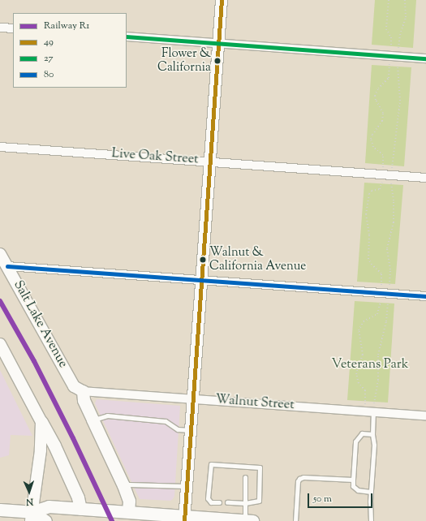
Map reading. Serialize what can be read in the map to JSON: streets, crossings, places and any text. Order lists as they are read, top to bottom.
{
  "streets": {
    "street": ["Live Oak Street", "Salt Lake Avenue", "Walnut Street"]
  },
  "crossings": [
    ["Salt Lake Avenue", "Walnut Street"]
  ],
  "parks": ["Veterans Park"],
  "places": ["Flower & California", "Walnut & California Avenue"],
  "lines": [
    "transit line 49",
    "transit line 27",
    "transit line 80",
    "rail line R1"
  ],
  "legend": [
    "Railway R1",
    "49",
    "27",
    "80"
  ],
  "scale_bar": "50 m",
  "north": "bottom"
}
